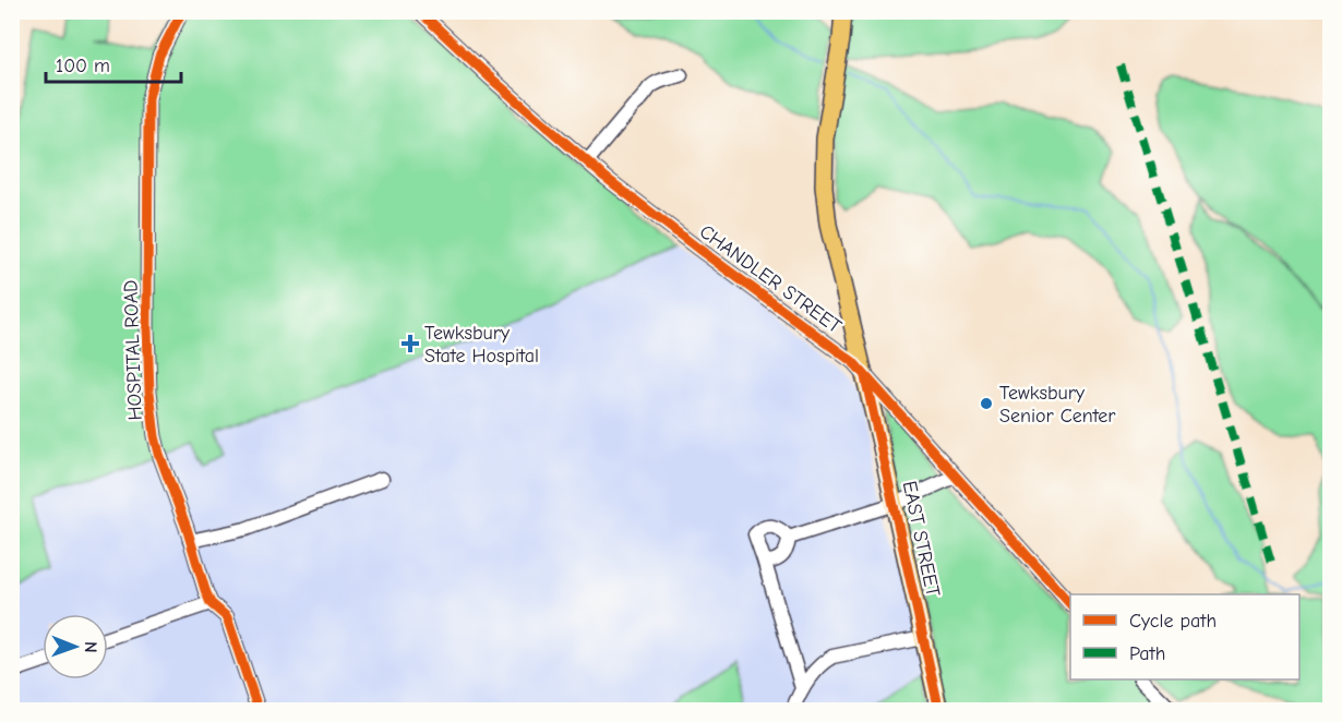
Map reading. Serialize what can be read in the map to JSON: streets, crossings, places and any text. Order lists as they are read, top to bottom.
{
  "streets": {
    "main road": ["EAST STREET"],
    "street": ["CHANDLER STREET", "HOSPITAL ROAD"]
  },
  "crossings": [
    ["CHANDLER STREET", "EAST STREET"]
  ],
  "places": {
    "health": ["Tewksbury State Hospital"],
    "other": ["Tewksbury Senior Center"]
  },
  "legend": ["Cycle path", "Path"],
  "scale_bar": "100 m",
  "north": "right"
}
